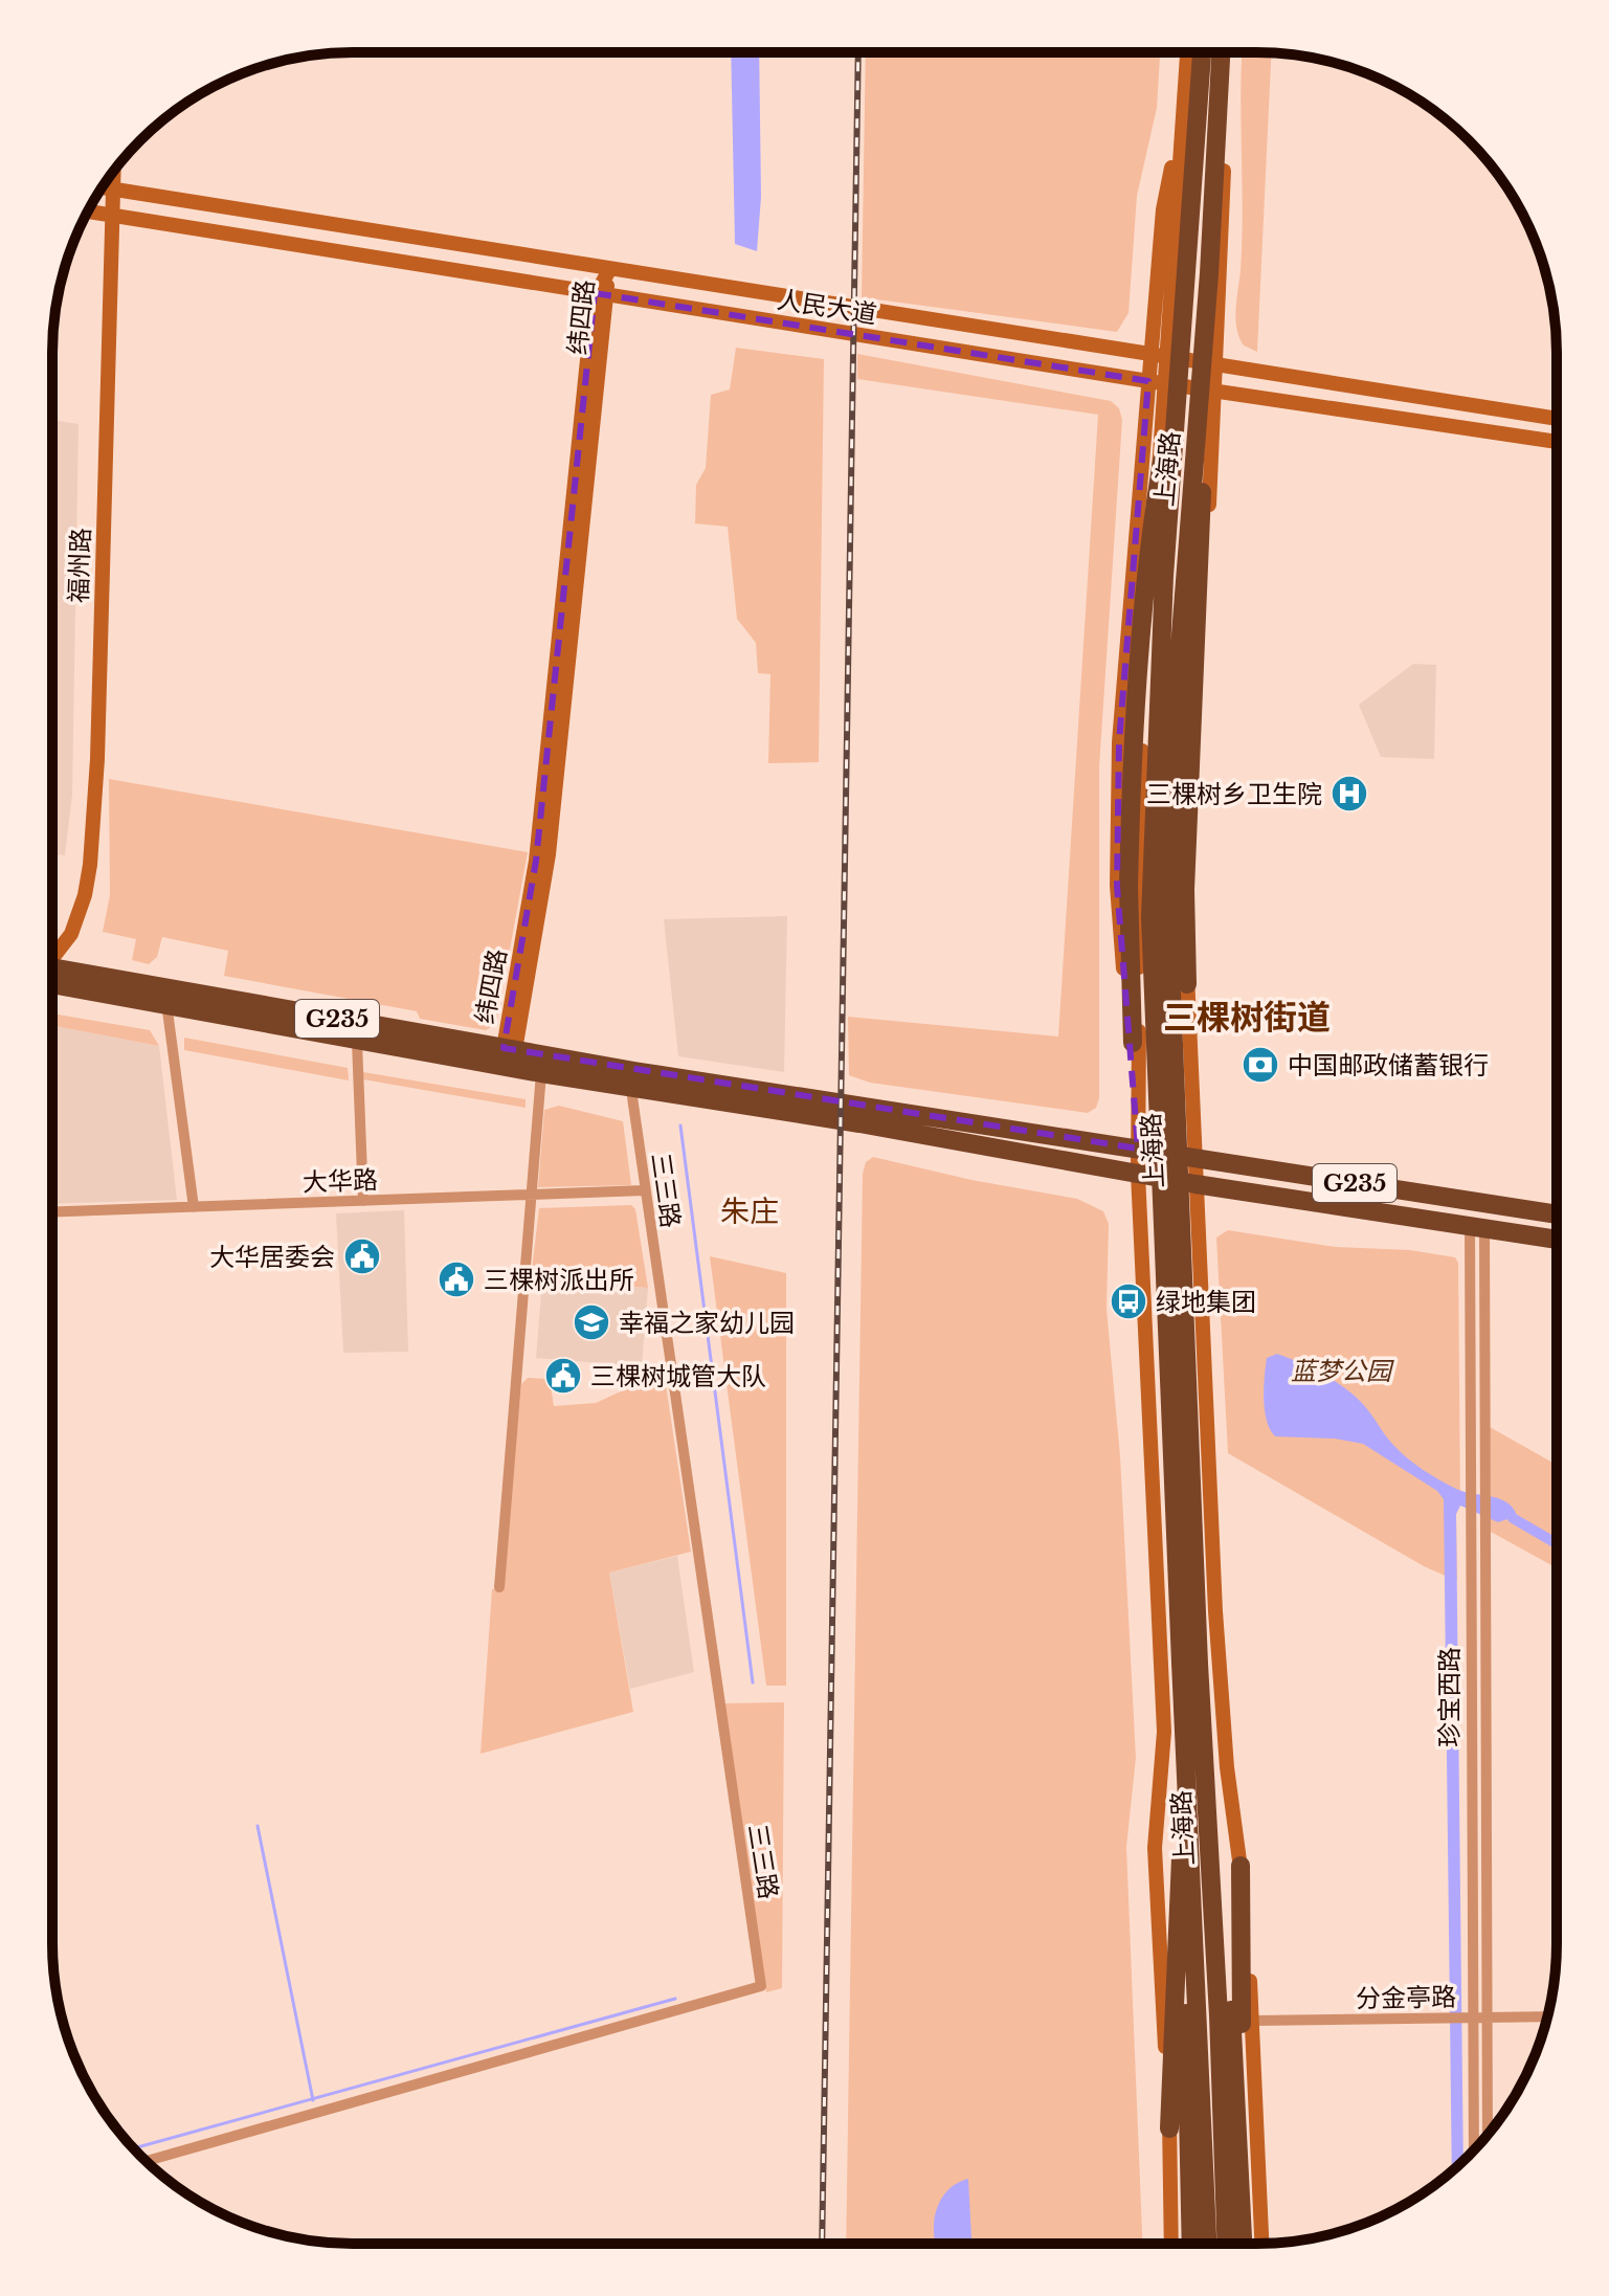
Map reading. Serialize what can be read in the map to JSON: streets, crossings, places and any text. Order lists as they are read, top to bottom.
{
  "streets": {
    "highway": ["上海路", "G235"],
    "street": [
      "人民大道",
      "纬四路",
      "福州路",
      "大华路",
      "三三路",
      "珍宝西路",
      "分金亭路"
    ]
  },
  "crossings": [
    ["人民大道", "纬四路"],
    ["人民大道", "上海路"],
    ["人民大道", "福州路"],
    ["纬四路", "G235"],
    ["上海路", "G235"],
    ["上海路", "分金亭路"],
    ["G235", "珍宝西路"],
    ["大华路", "三三路"],
    ["珍宝西路", "分金亭路"]
  ],
  "districts": ["三棵树街道", "朱庄"],
  "parks": ["蓝梦公园"],
  "places": {
    "hospital": ["三棵树乡卫生院"],
    "bank": ["中国邮政储蓄银行"],
    "public building": ["大华居委会", "三棵树派出所", "三棵树城管大队"],
    "bus stop": ["绿地集团"],
    "school or university": ["幸福之家幼儿园"]
  }
}
